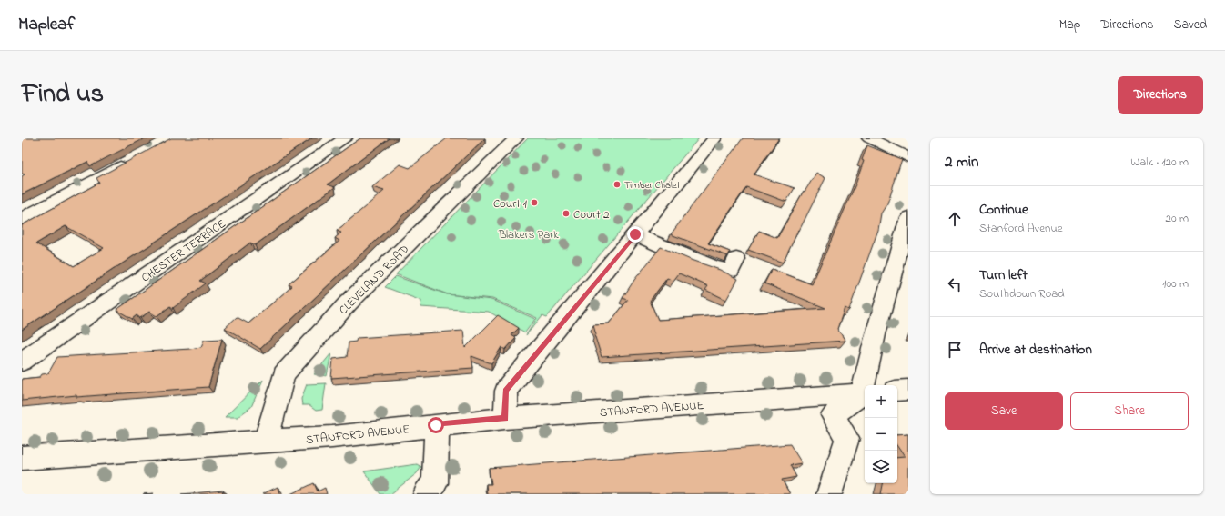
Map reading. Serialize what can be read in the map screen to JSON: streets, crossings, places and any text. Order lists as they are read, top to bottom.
{
  "streets": {
    "street": ["CHESTER TERRACE", "CLEVELAND ROAD", "STANFORD AVENUE"]
  },
  "crossings": [
    ["CLEVELAND ROAD", "STANFORD AVENUE"]
  ],
  "parks": ["Blakers Park"],
  "places": ["Timber Chalet", "Court 1", "Court 2"],
  "page": {
    "header": "Mapleaf",
    "nav": ["Map", "Directions", "Saved"],
    "title": "Find us",
    "buttons": [
      "Directions",
      ["Save", "Share"]
    ],
    "heading": ["2 min", "Walk · 120 m"],
    "list": [
      ["Continue", "Stanford Avenue", "20 m"],
      ["Turn left", "Southdown Road", "100 m"],
      "Arrive at destination"
    ],
    "map_buttons": ["+", "−"]
  }
}
